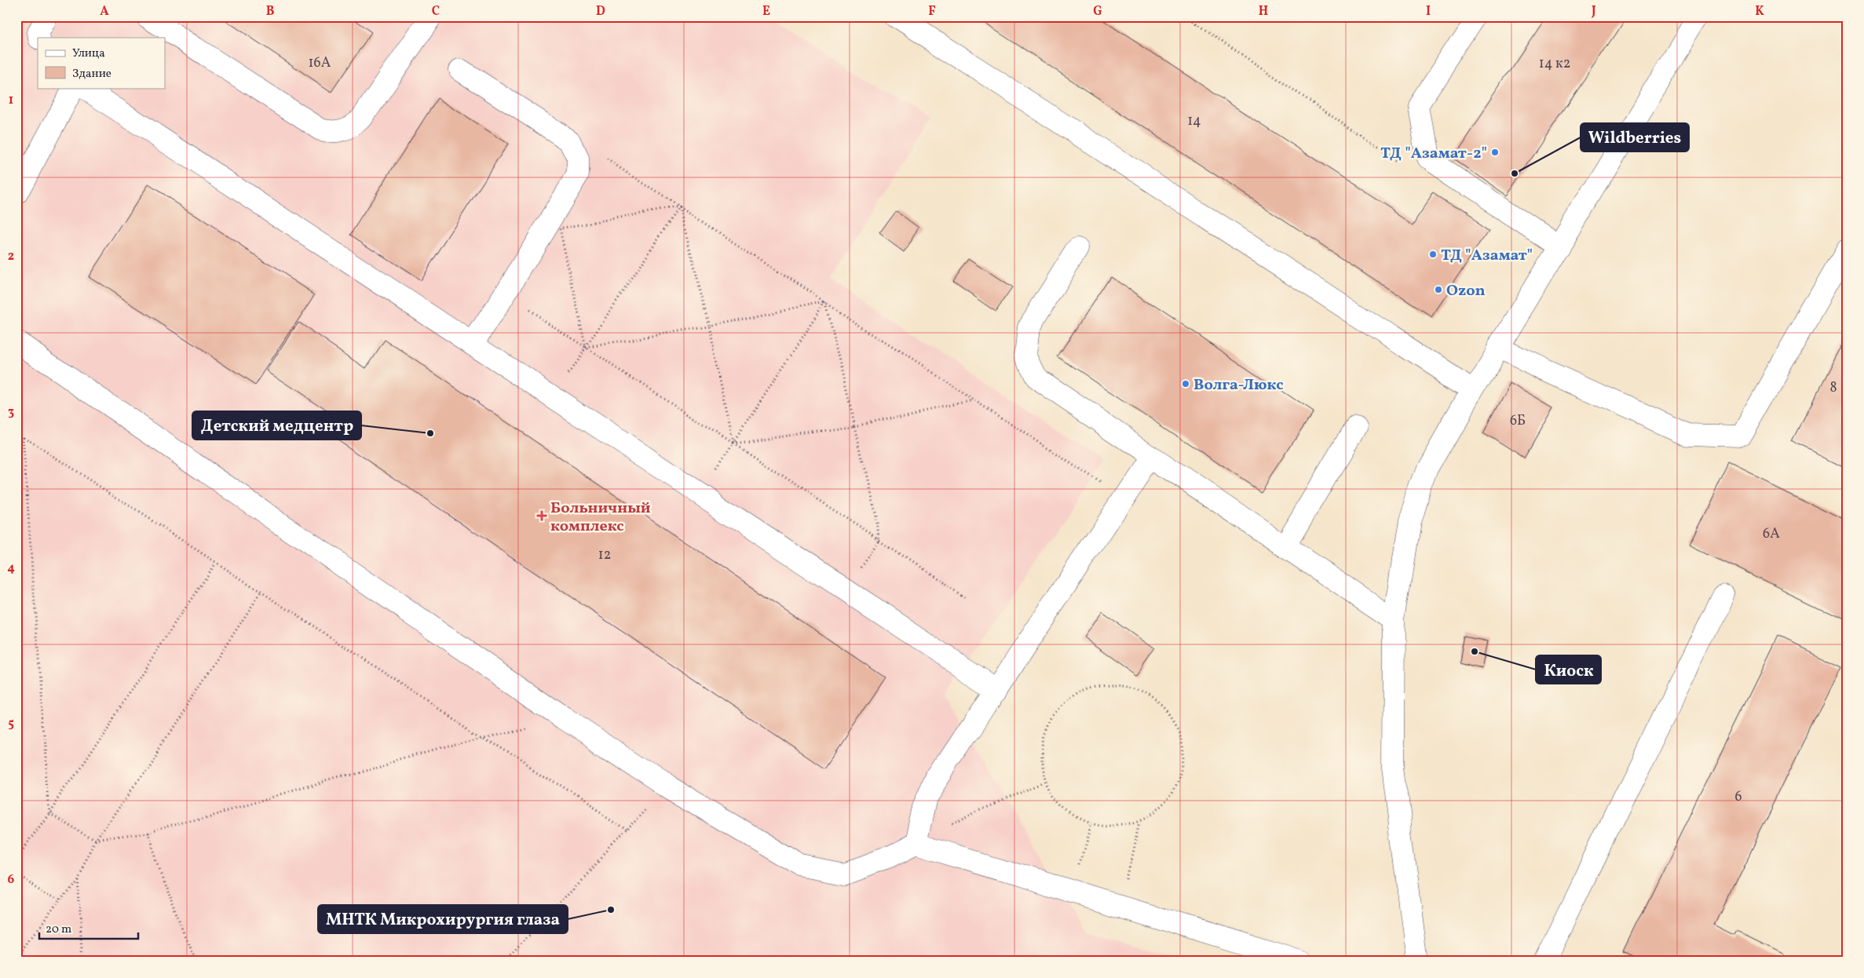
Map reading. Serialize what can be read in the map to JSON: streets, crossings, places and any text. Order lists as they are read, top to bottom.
{
  "places": {
    "other": [
      "ТД \"Азамат-2\"",
      "Wildberries",
      "ТД \"Азамат\"",
      "Ozon",
      "Волга-Люкс",
      "Детский медцентр",
      "Киоск",
      "МНТК Микрохирургия глаза"
    ],
    "health": ["Больничный комплекс"]
  },
  "house_numbers": [
    "16А",
    "14 к2",
    "14",
    "8",
    "6Б",
    "6А",
    "12",
    "6"
  ],
  "legend": ["Улица", "Здание"],
  "scale_bar": "20 m",
  "grid": {
    "columns": [
      "A",
      "B",
      "C",
      "D",
      "E",
      "F",
      "G",
      "H",
      "I",
      "J",
      "K"
    ],
    "rows": [
      "1",
      "2",
      "3",
      "4",
      "5",
      "6"
    ]
  }
}
